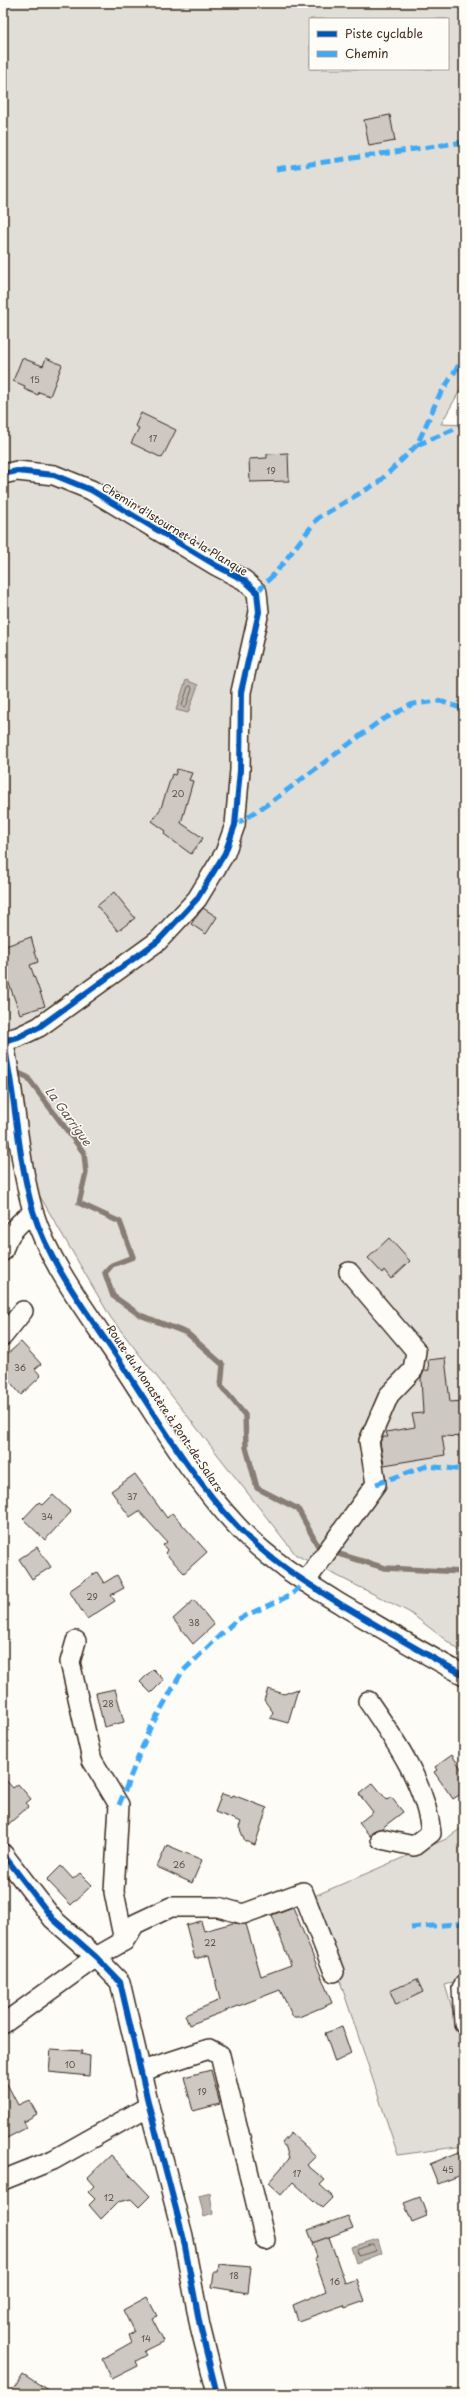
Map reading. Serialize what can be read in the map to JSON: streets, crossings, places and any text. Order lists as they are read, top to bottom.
{
  "streets": {
    "street": ["Chemin d'Istournet à la Planque", "Route du Monastère à Pont-de-Salars"]
  },
  "crossings": [
    ["Chemin d'Istournet à la Planque", "Route du Monastère à Pont-de-Salars"]
  ],
  "water": ["La Garrigue"],
  "house_numbers": [
    "15",
    "17",
    "19",
    "20",
    "36",
    "37",
    "34",
    "29",
    "38",
    "28",
    "26",
    "22",
    "10",
    "19",
    "45",
    "17",
    "12",
    "18",
    "16",
    "14"
  ],
  "legend": ["Piste cyclable", "Chemin"]
}
